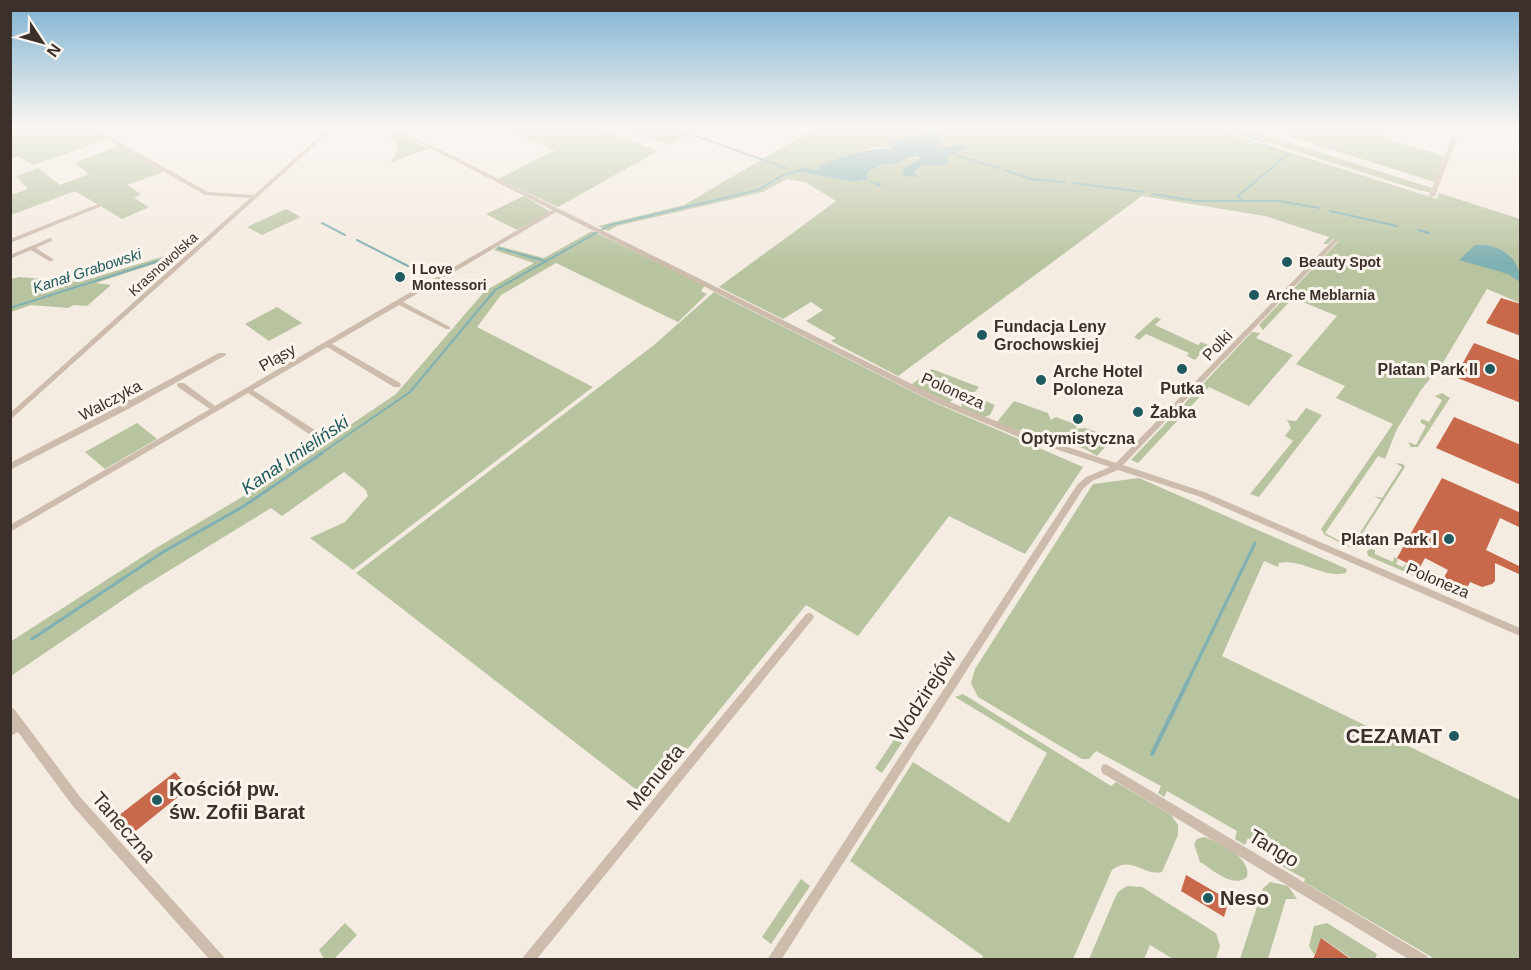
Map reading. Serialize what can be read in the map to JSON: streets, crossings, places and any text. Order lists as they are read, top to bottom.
{
  "streets": {
    "street": [
      "Krasnowolska",
      "Polki",
      "Pląsy",
      "Poloneza",
      "Walczyka",
      "Wodzirejów",
      "Menueta",
      "Taneczna",
      "Tango"
    ]
  },
  "crossings": [
    ["Polki", "Poloneza"],
    ["Polki", "Wodzirejów"],
    ["Pląsy", "Poloneza"],
    ["Poloneza", "Wodzirejów"]
  ],
  "water": ["Kanał Grabowski", "Kanał Imieliński"],
  "places": [
    "Beauty Spot",
    "I Love Montessori",
    "Arche Meblarnia",
    "Fundacja Leny Grochowskiej",
    "Putka",
    "Platan Park II",
    "Arche Hotel Poloneza",
    "Żabka",
    "Optymistyczna",
    "Platan Park I",
    "CEZAMAT",
    "Kościół pw. św. Zofii Barat",
    "Neso"
  ],
  "north": "bottom right"
}
